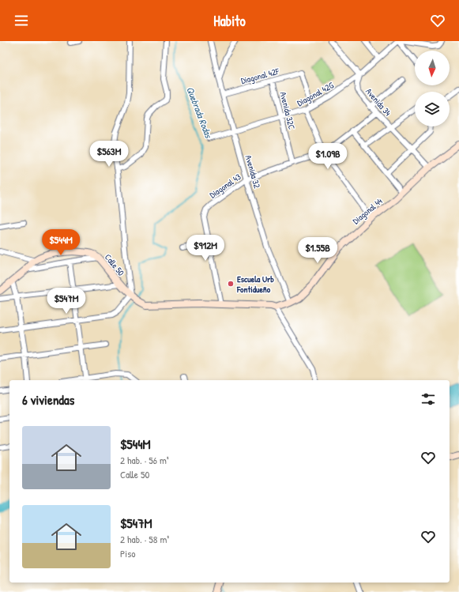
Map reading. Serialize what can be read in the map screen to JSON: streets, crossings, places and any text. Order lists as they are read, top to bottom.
{
  "streets": {
    "main road": ["Diagonal 44", "Calle 50"],
    "street": [
      "Diagonal 42F",
      "Diagonal 42G",
      "Avenida 34",
      "Avenida 32C",
      "Avenida 32",
      "Diagonal 43"
    ]
  },
  "crossings": [
    ["Diagonal 42F", "Diagonal 42G"],
    ["Diagonal 42F", "Avenida 32C"],
    ["Diagonal 42F", "Avenida 32"],
    ["Diagonal 42G", "Avenida 34"],
    ["Diagonal 42G", "Avenida 32C"],
    ["Diagonal 42G", "Avenida 32"],
    ["Avenida 34", "Diagonal 43"],
    ["Avenida 34", "Diagonal 44"],
    ["Avenida 32C", "Diagonal 43"],
    ["Avenida 32", "Diagonal 43"],
    ["Avenida 32", "Diagonal 44"],
    ["Diagonal 44", "Calle 50"]
  ],
  "water": ["Quebrada Rodas"],
  "places": ["Escuela Urb Fontidueño"],
  "north": "bottom",
  "page": {
    "header": "Habito",
    "price": [
      "$563M",
      "$1.09B",
      "$544M",
      "$912M",
      "$1.55B",
      "$547M"
    ],
    "heading": "6 viviendas",
    "list": [
      {
        "name": "$544M",
        "note": "2 hab. · 56 m² · Calle 50"
      },
      {
        "name": "$547M",
        "note": "2 hab. · 58 m² · Piso"
      }
    ]
  }
}
